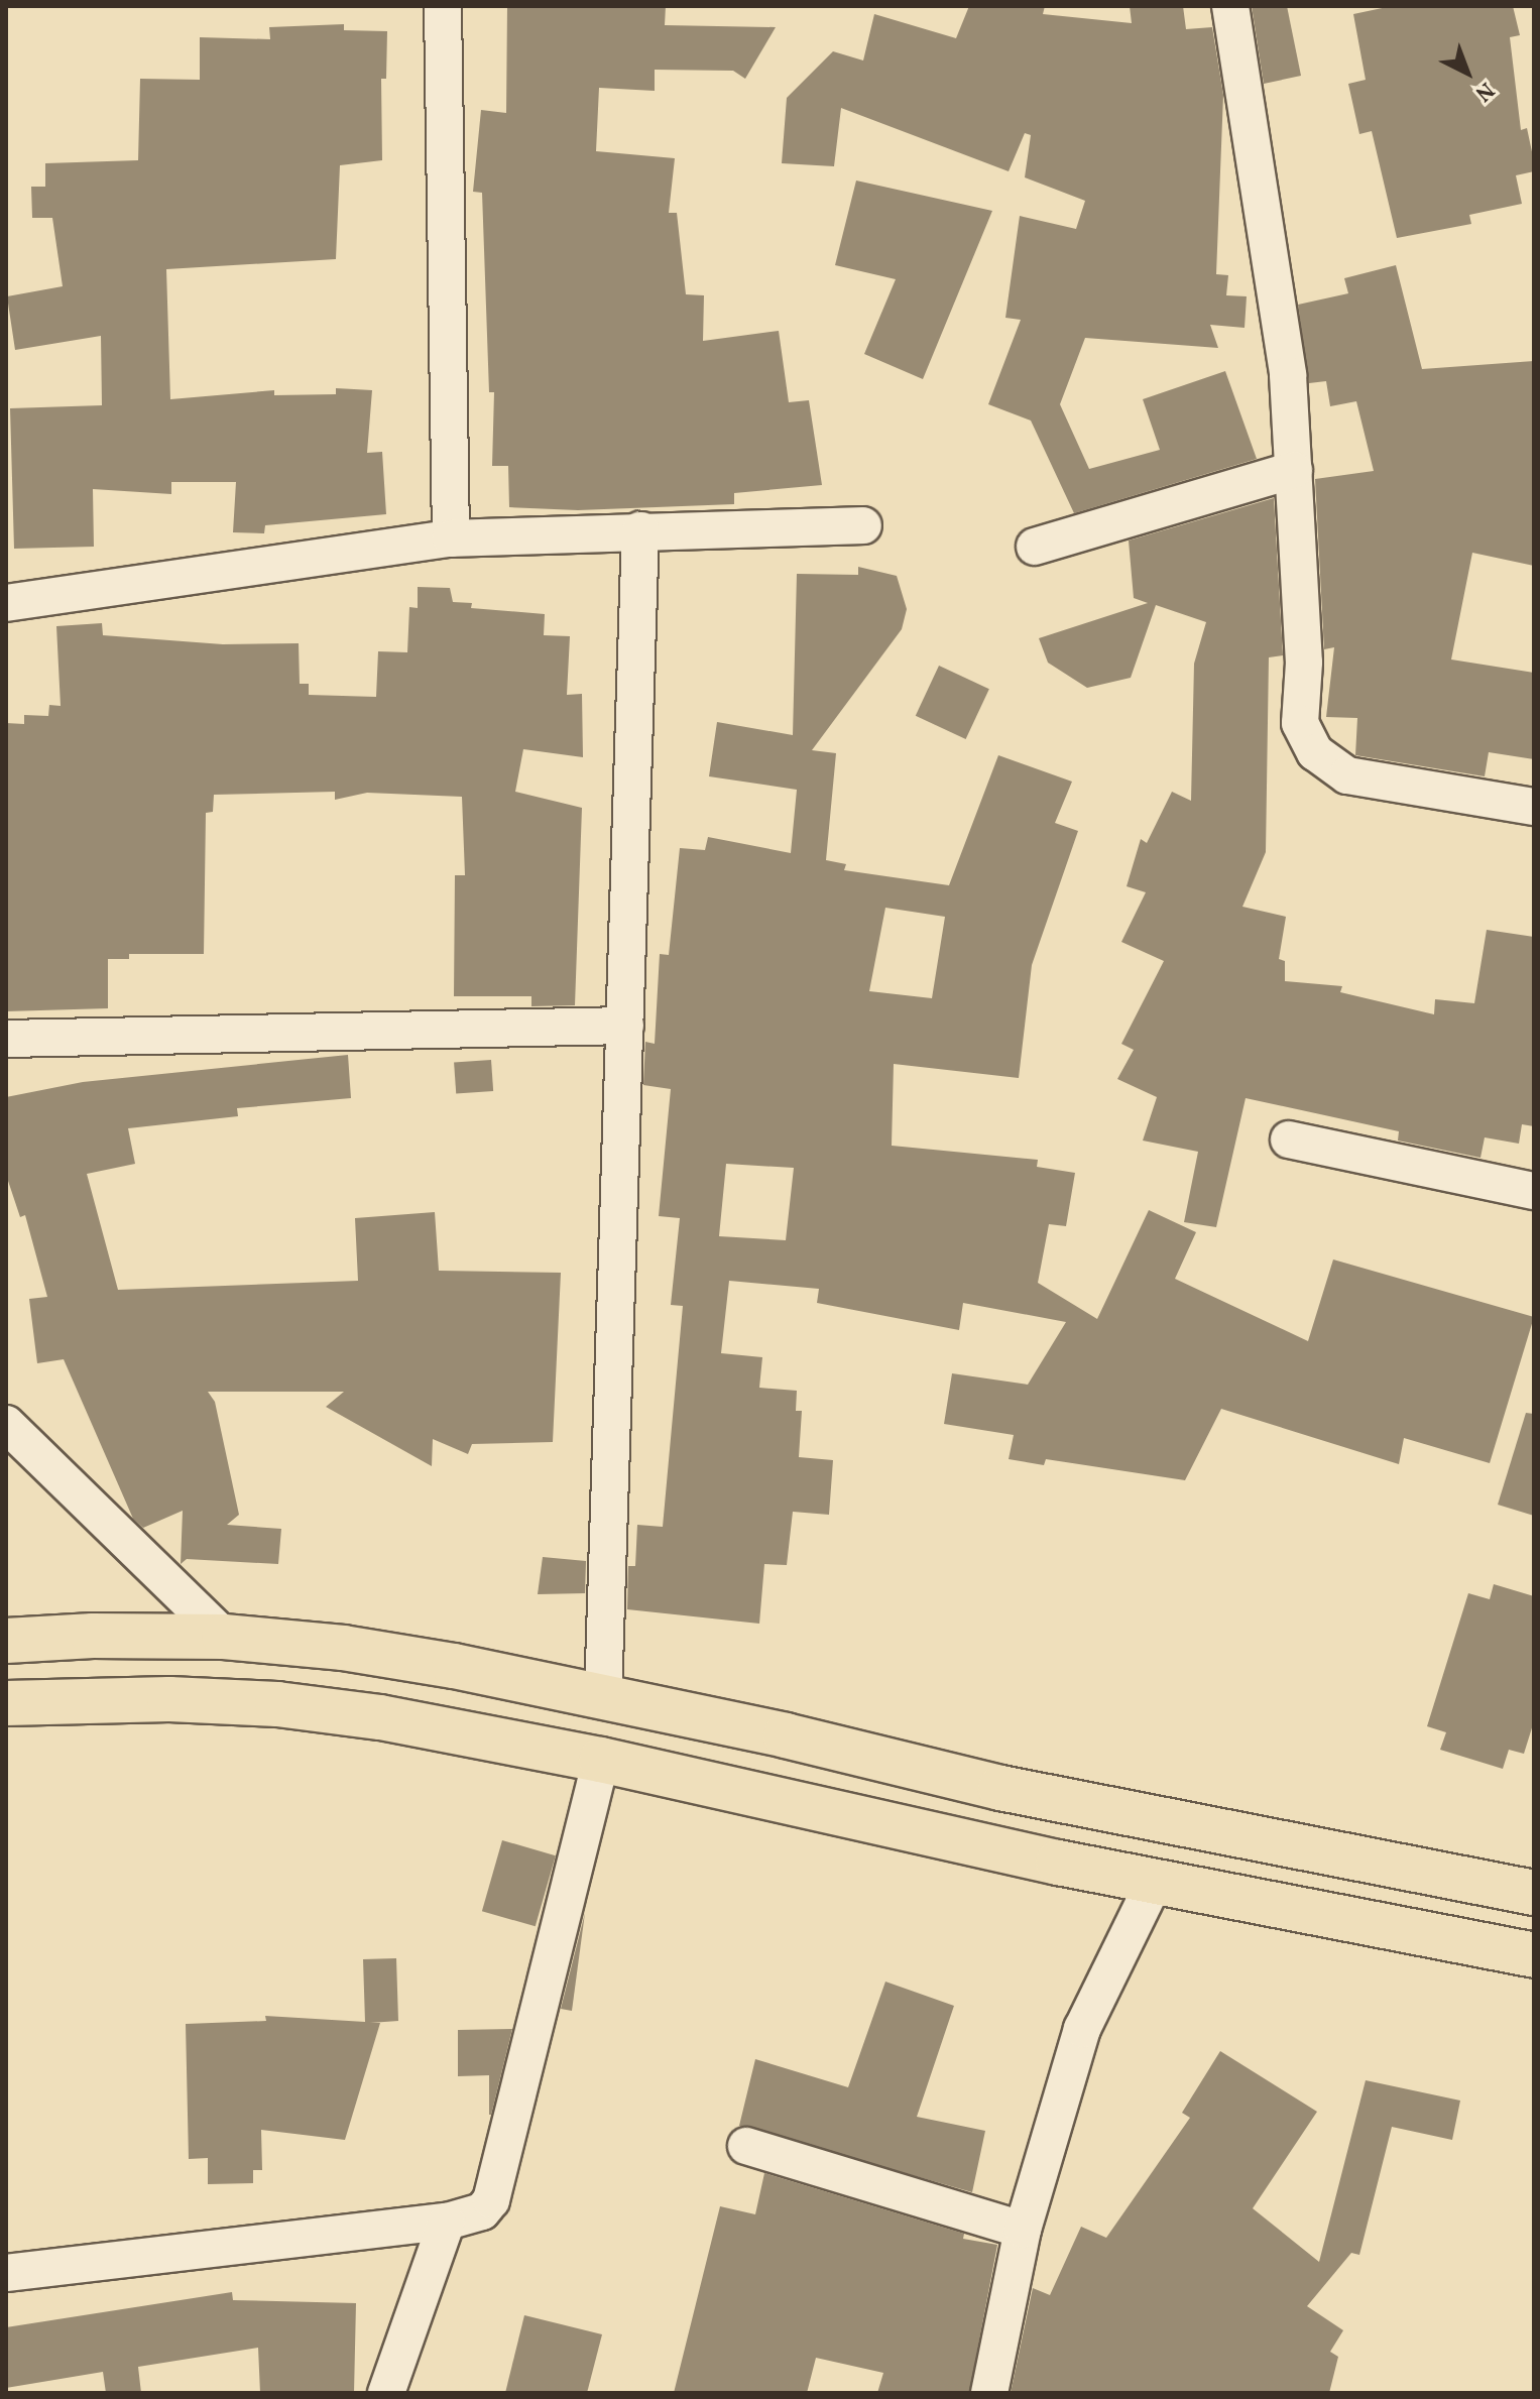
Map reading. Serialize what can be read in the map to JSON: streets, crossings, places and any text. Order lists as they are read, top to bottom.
{
  "north": "bottom right"
}
